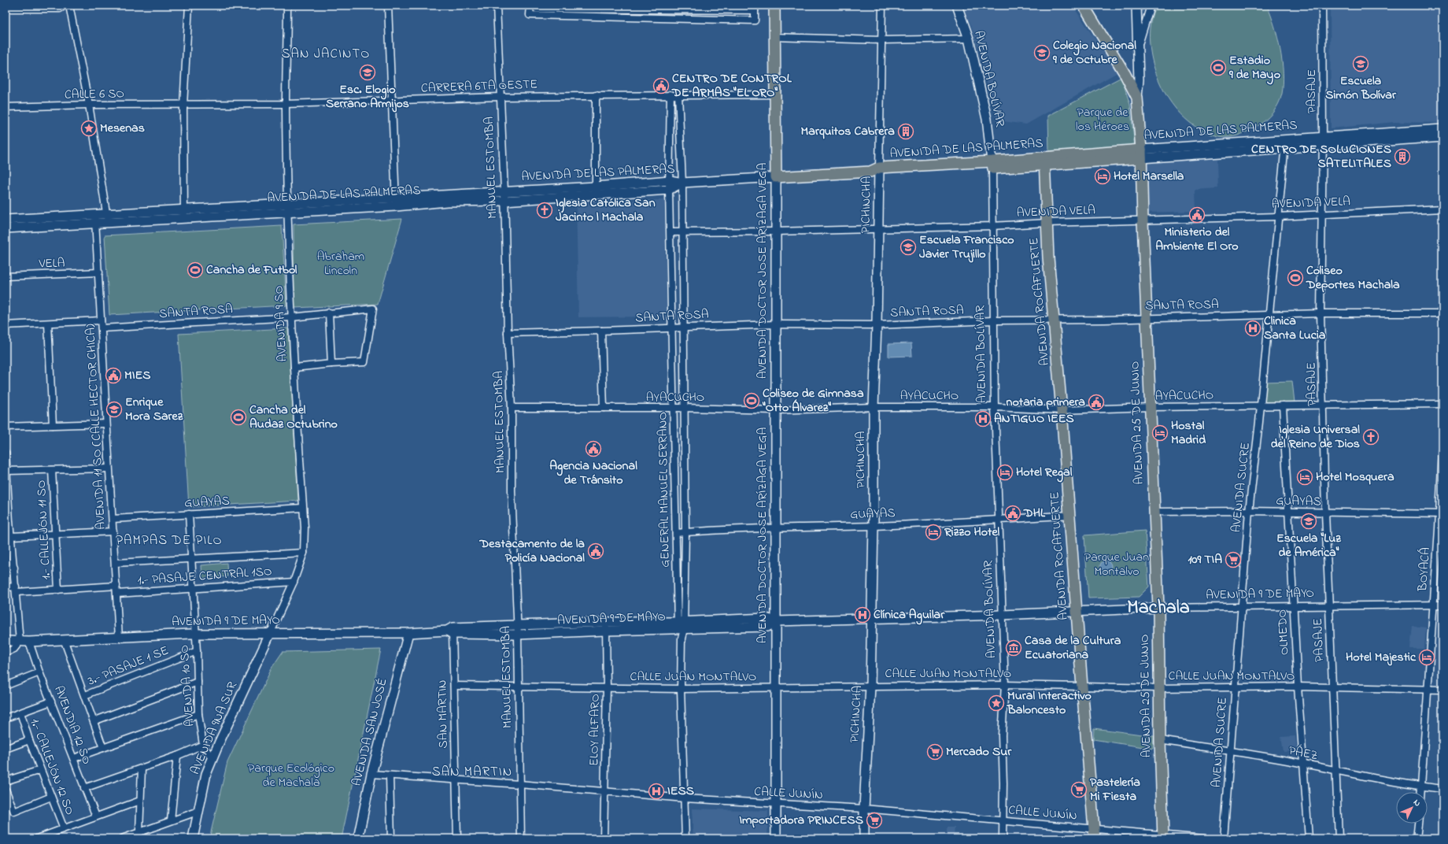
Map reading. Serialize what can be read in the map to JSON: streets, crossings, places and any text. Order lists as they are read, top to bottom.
{
  "streets": {
    "main road": [
      "AVENIDA DE LAS PALMERAS",
      "AVENIDA DOCTOR JOSE ARÍZAGA VEGA",
      "AVENIDA ROCAFUERTE",
      "AVENIDA 25 DE JUNIO"
    ],
    "street": [
      "AVENIDA BOLÍVAR",
      "CARRERA 6TA OESTE",
      "PASAJE",
      "CALLE 6 SO",
      "MANUEL ESTOMBA",
      "AVENIDA VELA",
      "PICHINCHA",
      "VELA",
      "SANTA ROSA",
      "AVENIDA 9 SO",
      "AYACUCHO",
      "AVENIDA 11 SO (CALLE HECTOR CHICA)",
      "AVENIDA SUCRE",
      "GENERAL MANUEL SERRANO",
      "GUAYAS",
      "1.- CALLEJÓN 11 SO",
      "BOYACÁ",
      "1.- PASAJE CENTRAL 1SO",
      "AVENIDA 9 DE MAYO",
      "OLMEDO",
      "3.- PASAJE 1 SE",
      "CALLE JUAN MONTALVO",
      "AVENIDA 10 SO",
      "SAN MARTIN",
      "AVENDIA 12 SO",
      "AVENIDA 9NA SUR",
      "ELOY ALFARO",
      "AVENIDA SAN JOSÉ",
      "PÁEZ",
      "1.- CALLEJÓN 12 SO",
      "CALLE JUNÍN"
    ]
  },
  "crossings": [
    ["AVENIDA BOLÍVAR", "AVENIDA DE LAS PALMERAS"],
    ["AVENIDA BOLÍVAR", "AVENIDA VELA"],
    ["AVENIDA BOLÍVAR", "SANTA ROSA"],
    ["AVENIDA BOLÍVAR", "AYACUCHO"],
    ["AVENIDA BOLÍVAR", "GUAYAS"],
    ["AVENIDA BOLÍVAR", "AVENIDA 9 DE MAYO"],
    ["AVENIDA BOLÍVAR", "CALLE JUAN MONTALVO"],
    ["AVENIDA BOLÍVAR", "CALLE JUNÍN"],
    ["CARRERA 6TA OESTE", "CALLE 6 SO"],
    ["CARRERA 6TA OESTE", "MANUEL ESTOMBA"],
    ["CARRERA 6TA OESTE", "AVENIDA DOCTOR JOSE ARÍZAGA VEGA"],
    ["CARRERA 6TA OESTE", "AVENIDA 9 SO"],
    ["CARRERA 6TA OESTE", "GENERAL MANUEL SERRANO"],
    ["PASAJE", "AVENIDA DE LAS PALMERAS"],
    ["PASAJE", "AVENIDA VELA"],
    ["PASAJE", "SANTA ROSA"],
    ["PASAJE", "AYACUCHO"],
    ["PASAJE", "GUAYAS"],
    ["PASAJE", "AVENIDA 9 DE MAYO"],
    ["PASAJE", "CALLE JUAN MONTALVO"],
    ["PASAJE", "PÁEZ"],
    ["AVENIDA DE LAS PALMERAS", "MANUEL ESTOMBA"],
    ["AVENIDA DE LAS PALMERAS", "PICHINCHA"],
    ["AVENIDA DE LAS PALMERAS", "AVENIDA DOCTOR JOSE ARÍZAGA VEGA"],
    ["AVENIDA DE LAS PALMERAS", "AVENIDA ROCAFUERTE"],
    ["AVENIDA DE LAS PALMERAS", "AVENIDA 9 SO"],
    ["AVENIDA DE LAS PALMERAS", "AVENIDA 25 DE JUNIO"],
    ["AVENIDA DE LAS PALMERAS", "AVENIDA 11 SO (CALLE HECTOR CHICA)"],
    ["AVENIDA DE LAS PALMERAS", "AVENIDA SUCRE"],
    ["AVENIDA DE LAS PALMERAS", "GENERAL MANUEL SERRANO"],
    ["MANUEL ESTOMBA", "SANTA ROSA"],
    ["MANUEL ESTOMBA", "AYACUCHO"],
    ["MANUEL ESTOMBA", "AVENIDA 9 DE MAYO"],
    ["MANUEL ESTOMBA", "CALLE JUAN MONTALVO"],
    ["MANUEL ESTOMBA", "CALLE JUNÍN"],
    ["AVENIDA VELA", "PICHINCHA"],
    ["AVENIDA VELA", "AVENIDA DOCTOR JOSE ARÍZAGA VEGA"],
    ["AVENIDA VELA", "AVENIDA ROCAFUERTE"],
    ["AVENIDA VELA", "AVENIDA 25 DE JUNIO"],
    ["AVENIDA VELA", "AVENIDA SUCRE"],
    ["AVENIDA VELA", "GENERAL MANUEL SERRANO"],
    ["PICHINCHA", "SANTA ROSA"],
    ["PICHINCHA", "AYACUCHO"],
    ["PICHINCHA", "GUAYAS"],
    ["PICHINCHA", "AVENIDA 9 DE MAYO"],
    ["PICHINCHA", "CALLE JUAN MONTALVO"],
    ["PICHINCHA", "CALLE JUNÍN"],
    ["VELA", "AVENIDA 11 SO (CALLE HECTOR CHICA)"],
    ["AVENIDA DOCTOR JOSE ARÍZAGA VEGA", "SANTA ROSA"],
    ["AVENIDA DOCTOR JOSE ARÍZAGA VEGA", "AYACUCHO"],
    ["AVENIDA DOCTOR JOSE ARÍZAGA VEGA", "GUAYAS"],
    ["AVENIDA DOCTOR JOSE ARÍZAGA VEGA", "AVENIDA 9 DE MAYO"],
    ["AVENIDA DOCTOR JOSE ARÍZAGA VEGA", "CALLE JUAN MONTALVO"],
    ["AVENIDA DOCTOR JOSE ARÍZAGA VEGA", "CALLE JUNÍN"],
    ["AVENIDA ROCAFUERTE", "SANTA ROSA"],
    ["AVENIDA ROCAFUERTE", "AYACUCHO"],
    ["AVENIDA ROCAFUERTE", "GUAYAS"],
    ["AVENIDA ROCAFUERTE", "AVENIDA 9 DE MAYO"],
    ["AVENIDA ROCAFUERTE", "CALLE JUAN MONTALVO"],
    ["AVENIDA ROCAFUERTE", "CALLE JUNÍN"],
    ["SANTA ROSA", "AVENIDA 9 SO"],
    ["SANTA ROSA", "AVENIDA 25 DE JUNIO"],
    ["SANTA ROSA", "AVENIDA 11 SO (CALLE HECTOR CHICA)"],
    ["SANTA ROSA", "AVENIDA SUCRE"],
    ["SANTA ROSA", "GENERAL MANUEL SERRANO"],
    ["AVENIDA 9 SO", "GUAYAS"],
    ["AVENIDA 9 SO", "1.- PASAJE CENTRAL 1SO"],
    ["AVENIDA 9 SO", "AVENIDA 9 DE MAYO"],
    ["AVENIDA 9 SO", "AVENIDA 9NA SUR"],
    ["AYACUCHO", "AVENIDA 25 DE JUNIO"],
    ["AYACUCHO", "AVENIDA SUCRE"],
    ["AYACUCHO", "GENERAL MANUEL SERRANO"],
    ["AYACUCHO", "OLMEDO"],
    ["AVENIDA 25 DE JUNIO", "GUAYAS"],
    ["AVENIDA 25 DE JUNIO", "AVENIDA 9 DE MAYO"],
    ["AVENIDA 25 DE JUNIO", "CALLE JUAN MONTALVO"],
    ["AVENIDA 25 DE JUNIO", "PÁEZ"],
    ["AVENIDA 25 DE JUNIO", "CALLE JUNÍN"],
    ["AVENIDA 11 SO (CALLE HECTOR CHICA)", "GUAYAS"],
    ["AVENIDA 11 SO (CALLE HECTOR CHICA)", "1.- PASAJE CENTRAL 1SO"],
    ["AVENIDA 11 SO (CALLE HECTOR CHICA)", "AVENIDA 9 DE MAYO"],
    ["AVENIDA SUCRE", "GUAYAS"],
    ["AVENIDA SUCRE", "AVENIDA 9 DE MAYO"],
    ["AVENIDA SUCRE", "CALLE JUAN MONTALVO"],
    ["AVENIDA SUCRE", "PÁEZ"],
    ["GENERAL MANUEL SERRANO", "GUAYAS"],
    ["GENERAL MANUEL SERRANO", "AVENIDA 9 DE MAYO"],
    ["GENERAL MANUEL SERRANO", "CALLE JUAN MONTALVO"],
    ["GENERAL MANUEL SERRANO", "CALLE JUNÍN"],
    ["GUAYAS", "BOYACÁ"],
    ["GUAYAS", "OLMEDO"],
    ["GUAYAS", "AVENIDA 10 SO"],
    ["BOYACÁ", "AVENIDA 9 DE MAYO"],
    ["BOYACÁ", "CALLE JUAN MONTALVO"],
    ["BOYACÁ", "PÁEZ"],
    ["1.- PASAJE CENTRAL 1SO", "AVENIDA 10 SO"],
    ["AVENIDA 9 DE MAYO", "OLMEDO"],
    ["AVENIDA 9 DE MAYO", "AVENIDA 10 SO"],
    ["AVENIDA 9 DE MAYO", "SAN MARTIN"],
    ["AVENIDA 9 DE MAYO", "AVENDIA 12 SO"],
    ["AVENIDA 9 DE MAYO", "AVENIDA 9NA SUR"],
    ["AVENIDA 9 DE MAYO", "ELOY ALFARO"],
    ["AVENIDA 9 DE MAYO", "AVENIDA SAN JOSÉ"],
    ["OLMEDO", "CALLE JUAN MONTALVO"],
    ["OLMEDO", "PÁEZ"],
    ["3.- PASAJE 1 SE", "AVENIDA 10 SO"],
    ["CALLE JUAN MONTALVO", "SAN MARTIN"],
    ["CALLE JUAN MONTALVO", "ELOY ALFARO"],
    ["AVENIDA 10 SO", "AVENIDA 9NA SUR"],
    ["SAN MARTIN", "CALLE JUNÍN"],
    ["ELOY ALFARO", "CALLE JUNÍN"],
    ["AVENIDA SAN JOSÉ", "CALLE JUNÍN"]
  ],
  "districts": [
    "SAN JACINTO",
    "PAMPAS DE PILO",
    "Machala",
    "SAN MARTIN"
  ],
  "parks": [
    "Parque de los Héroes",
    "Abraham Lincoln",
    "Parque Juan Montalvo",
    "Parque Ecológico de Machala"
  ],
  "places": {
    "school or university": [
      "Colegio Nacional 9 de Octubre",
      "Escuela Simón Bolívar",
      "Esc. Elogio Serrano Armijos",
      "Escuela Francisco Javier Trujillo",
      "Enrique Mora Sarez",
      "Escuela \"Luz de América\""
    ],
    "sports": [
      "Estadio 9 de Mayo",
      "Cancha de Futbol",
      "Coliseo Deportes Machala",
      "Coliseo de Gimnasa \"Otto Álvarez\"",
      "Cancha del Audaz Octubrino"
    ],
    "public building": [
      "CENTRO DE CONTROL DE ARMAS \"EL ORO\"",
      "Ministerio del Ambiente El Oro",
      "MIES",
      "notaria primera",
      "Agencia Nacional de Tránsito",
      "DHL",
      "Destacamento de la Policía Nacional"
    ],
    "place": ["Mesenas", "Mural Interactivo Baloncesto"],
    "building": ["Marquitos Cabrera", "CENTRO DE SOLUCIONES SATELITALES"],
    "hotel": [
      "Hotel Marsella",
      "Hostal Madrid",
      "Hotel Regal",
      "Hotel Mosquera",
      "Rizzo Hotel",
      "Hotel Majestic"
    ],
    "church": ["Iglesia Católica San Jacinto | Machala", "Iglesia Universal del Reino de Dios"],
    "hospital": [
      "Clinica Santa Lucia",
      "ANTIGUO IEES",
      "Clínica Aguilar",
      "IESS"
    ],
    "supermarket": [
      "109 TIA",
      "Mercado Sur",
      "Pastelería Mi Fiesta",
      "Importadora PRINCESS"
    ],
    "museum": ["Casa de la Cultura Ecuatoriana"]
  },
  "north": "top right"
}
